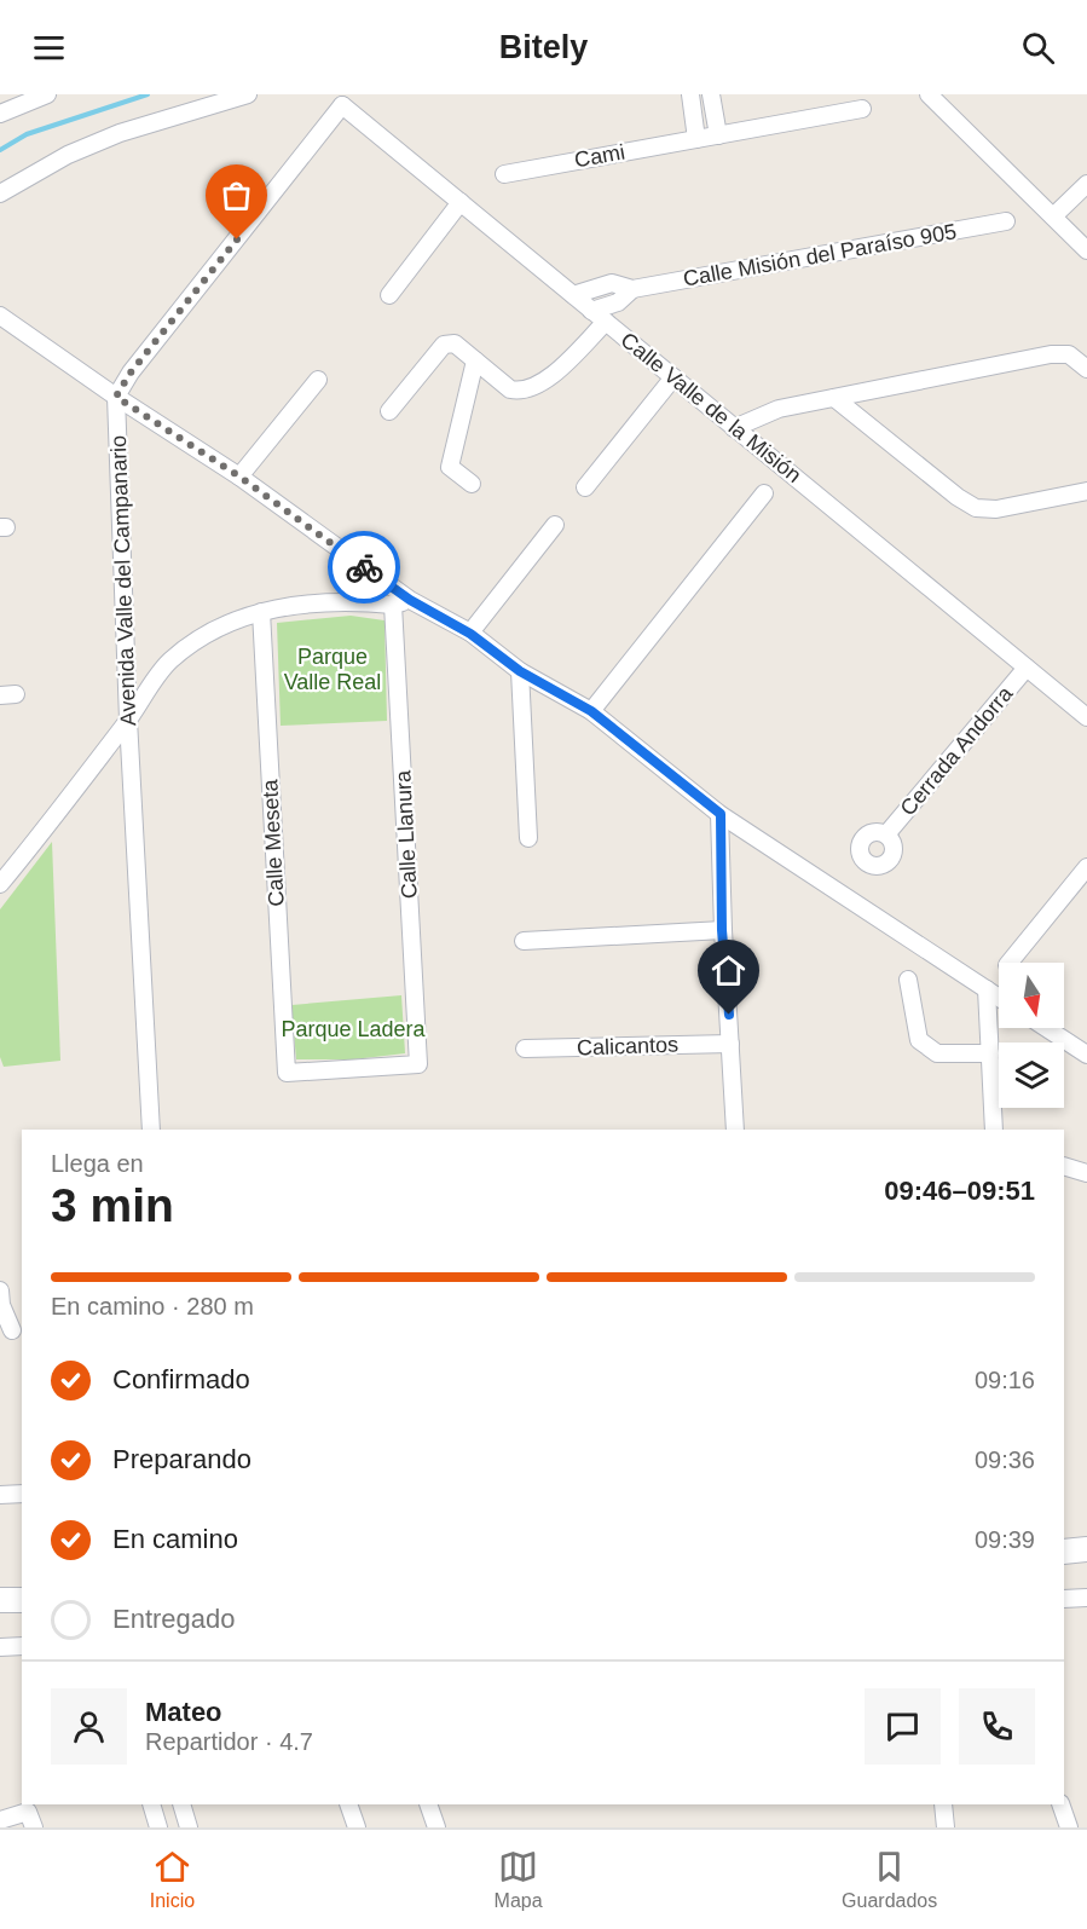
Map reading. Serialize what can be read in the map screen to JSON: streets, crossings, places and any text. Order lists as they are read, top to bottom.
{
  "streets": {
    "street": [
      "Cami",
      "Calle Misión del Paraíso 905",
      "Calle Valle de la Misión",
      "Avenida Valle del Campanario",
      "Cerrada Andorra",
      "Calle Llanura",
      "Calle Meseta",
      "Calicantos"
    ]
  },
  "crossings": [
    ["Calle Valle de la Misión", "Cerrada Andorra"],
    ["Calle Llanura", "Calle Meseta"]
  ],
  "parks": ["Parque Valle Real", "Parque Ladera"],
  "north": "bottom",
  "page": {
    "header": "Bitely",
    "heading": ["3 min", "Llega en", "09:46–09:51"],
    "panel": ["Mateo", "Repartidor · 4.7"],
    "bar": "En camino · 280 m",
    "list": [
      ["Confirmado", "09:16"],
      ["Preparando", "09:36"],
      ["En camino", "09:39"],
      "Entregado"
    ],
    "tabs": ["Inicio", "Mapa", "Guardados"]
  }
}
